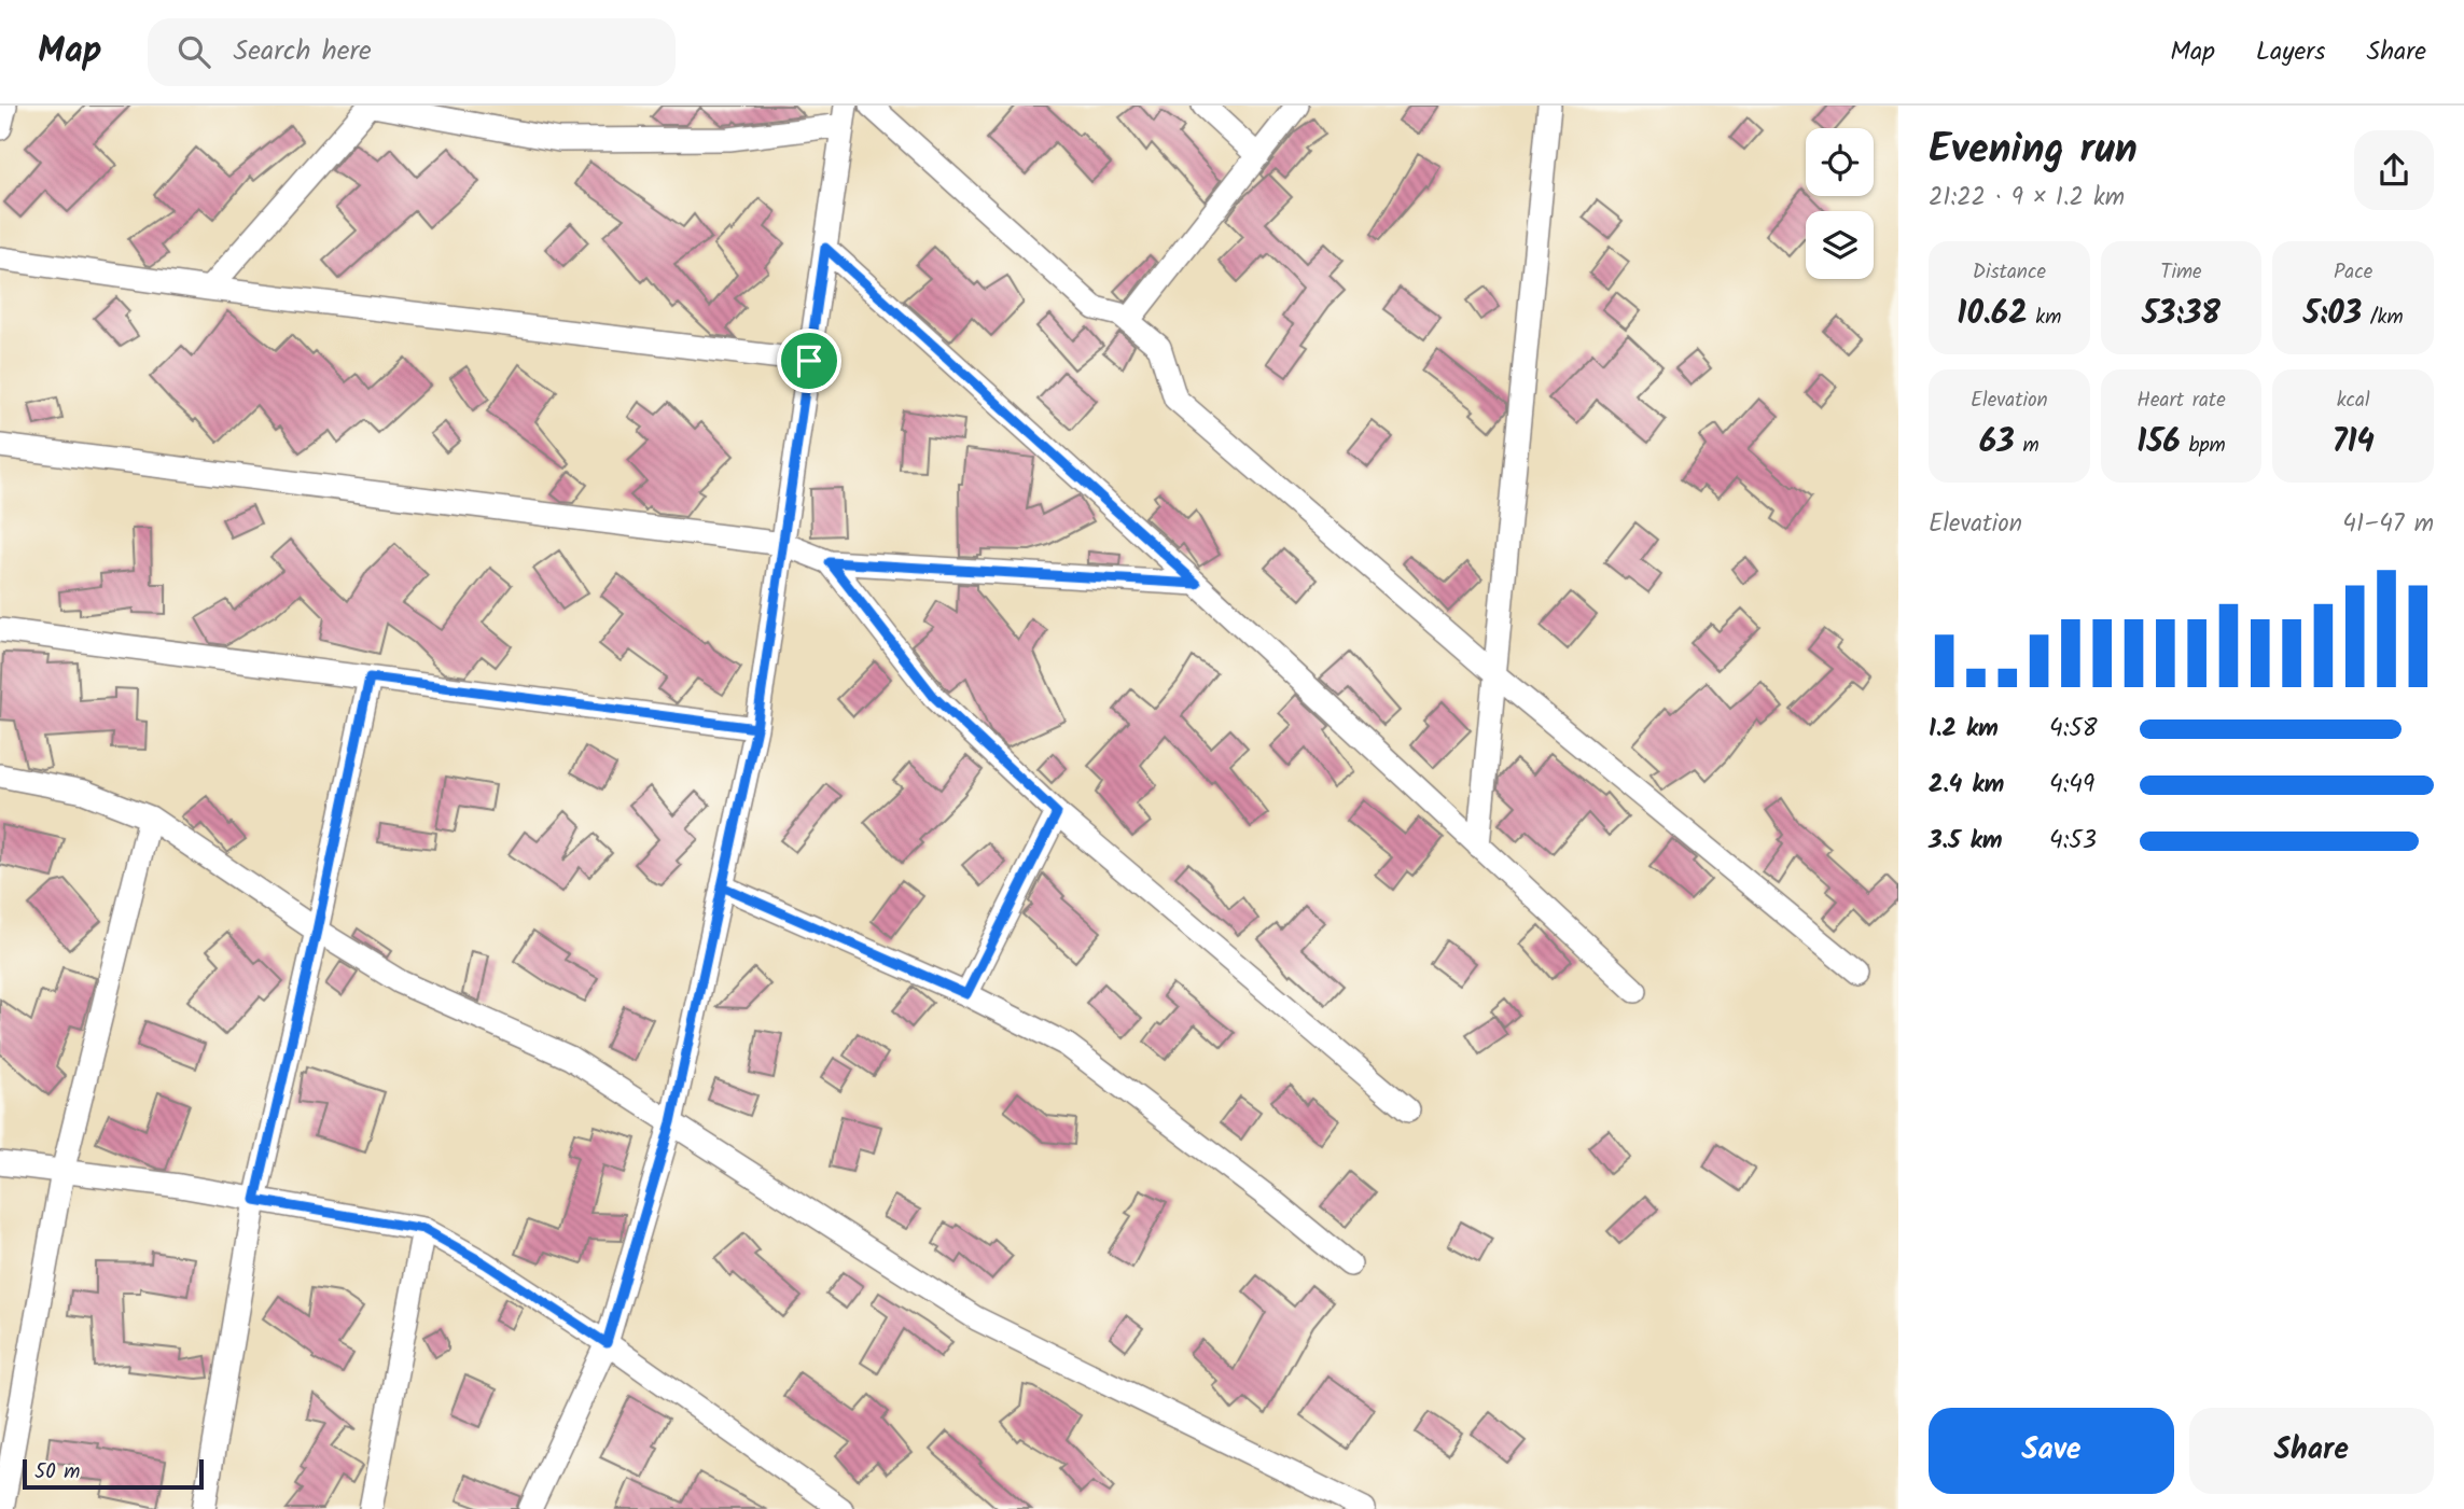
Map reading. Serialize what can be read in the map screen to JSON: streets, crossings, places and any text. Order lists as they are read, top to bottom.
{
  "scale_bar": "50 m",
  "page": {
    "header": "Map",
    "search": "Search here",
    "nav": ["Map", "Layers", "Share"],
    "heading": ["Evening run", "21:22 · 9 × 1.2 km"],
    "stats": [
      ["Distance", "10.62 km"],
      ["Time", "53:38"],
      ["Pace", "5:03 /km"],
      ["Elevation", "63 m"],
      ["Heart rate", "156 bpm"],
      ["kcal", "714"]
    ],
    "chart": ["Elevation", "41–47 m"],
    "list": [
      {
        "name": "1.2 km",
        "note": "4:58"
      },
      {
        "name": "2.4 km",
        "note": "4:49"
      },
      {
        "name": "3.5 km",
        "note": "4:53"
      }
    ],
    "buttons": ["Save", "Share"],
    "scale": "50 m"
  }
}
